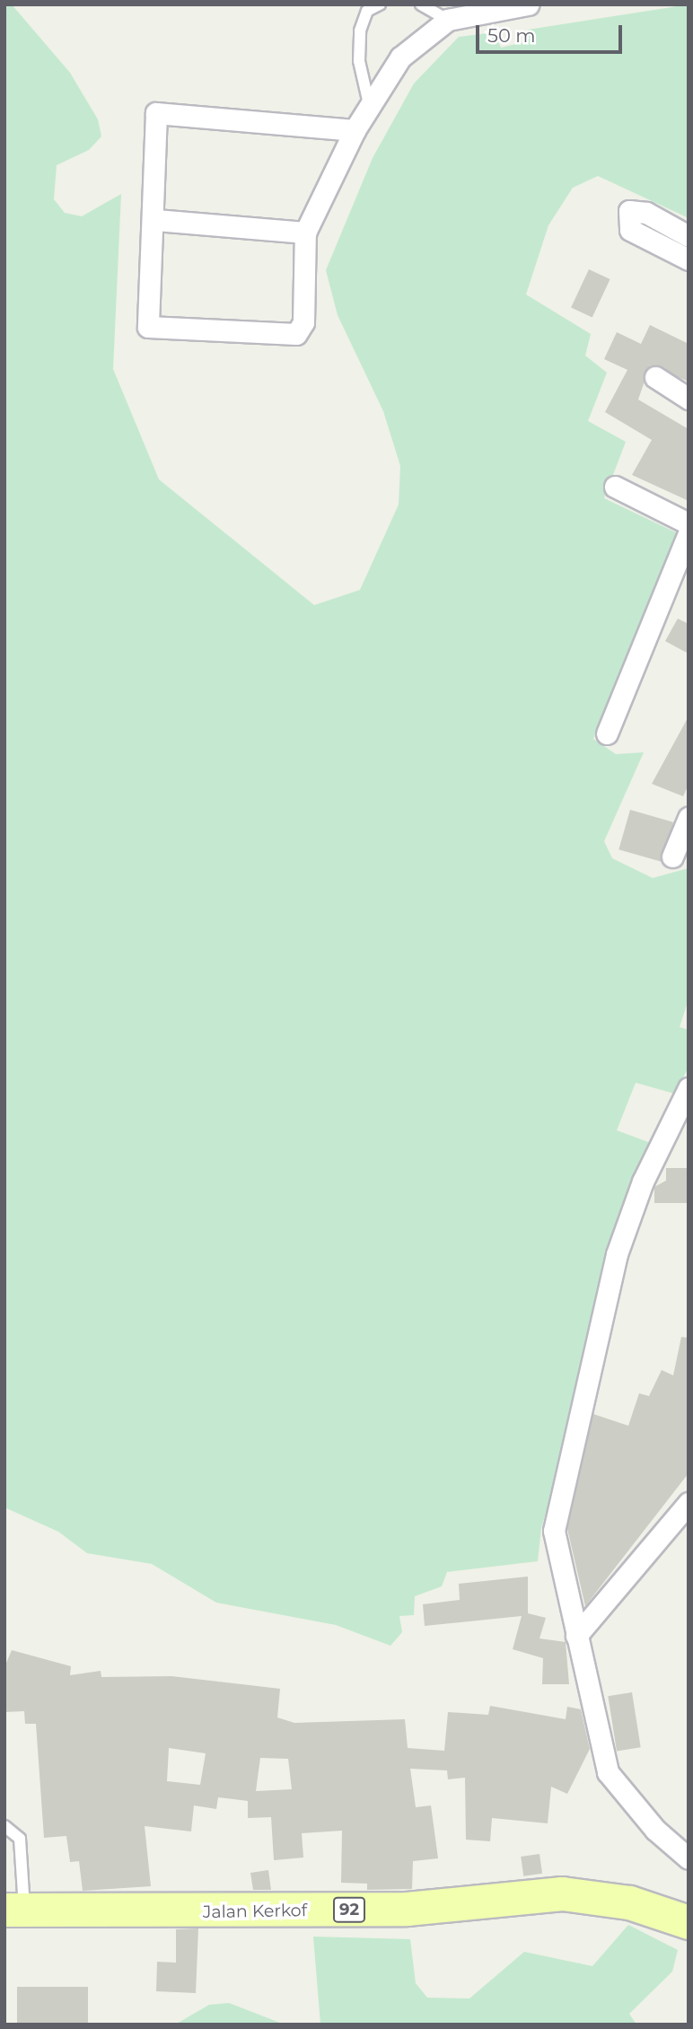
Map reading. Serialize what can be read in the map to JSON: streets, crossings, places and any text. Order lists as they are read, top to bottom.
{
  "streets": {
    "main road": ["92", "Jalan Kerkof"]
  },
  "scale_bar": "50 m"
}
